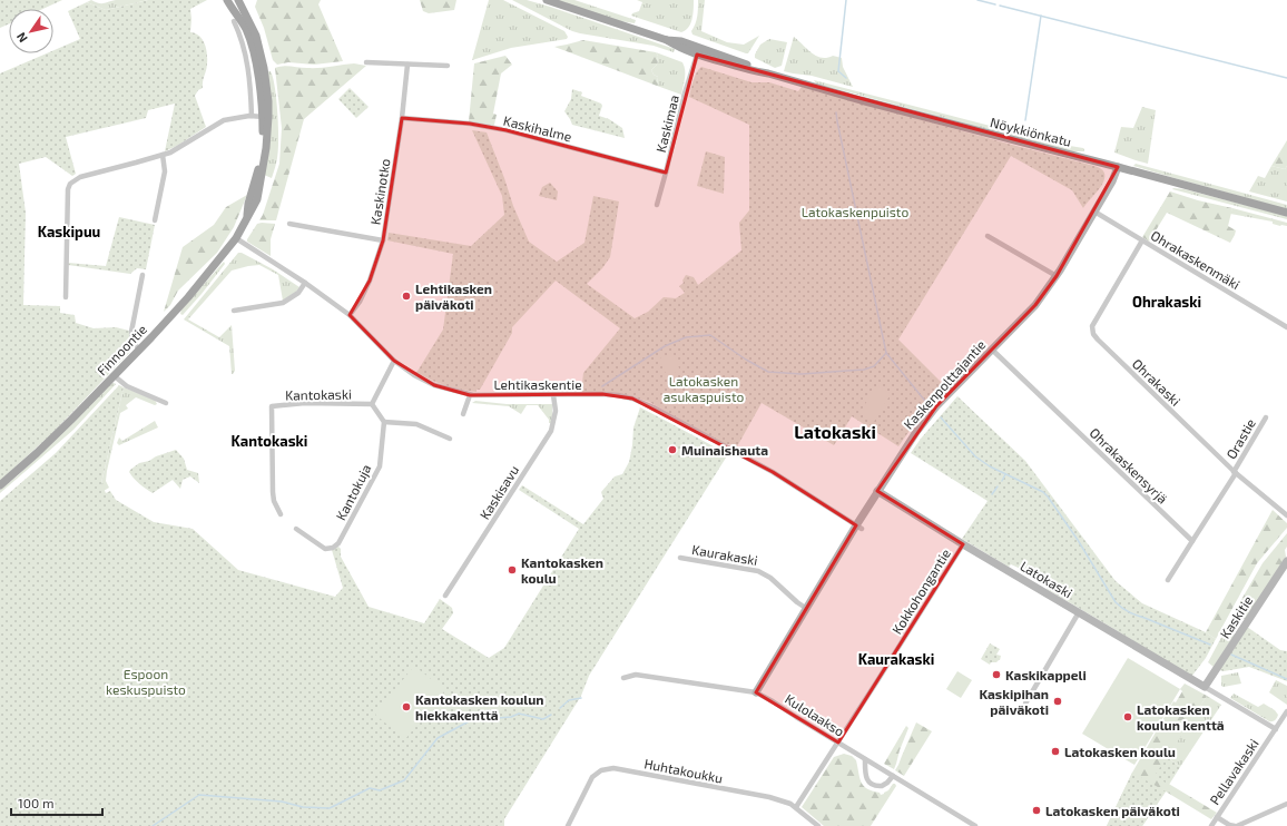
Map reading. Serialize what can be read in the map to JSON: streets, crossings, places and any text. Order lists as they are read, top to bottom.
{
  "streets": {
    "main road": ["Nöykkiönkatu", "Finnoontie"],
    "street": [
      "Kaskimaa",
      "Kaskihalme",
      "Kaskinotko",
      "Ohrakaskenmäki",
      "Ohrakaski",
      "Lehtikaskentie",
      "Kaskenpolttajantie",
      "Kantokaski",
      "Orastie",
      "Ohrakaskensyrjä",
      "Kantokuja",
      "Kaskisavu",
      "Kaurakaski",
      "Latokaski",
      "Kokkohongantie",
      "Kaskitie",
      "Kulolaakso",
      "Huhtakoukku",
      "Pellavakaski"
    ]
  },
  "crossings": [
    ["Kaskimaa", "Kaskihalme"],
    ["Kaskimaa", "Nöykkiönkatu"],
    ["Kaskihalme", "Kaskinotko"],
    ["Nöykkiönkatu", "Kaskenpolttajantie"],
    ["Kaskinotko", "Lehtikaskentie"],
    ["Ohrakaskenmäki", "Ohrakaski"],
    ["Ohrakaskenmäki", "Kaskenpolttajantie"],
    ["Finnoontie", "Lehtikaskentie"],
    ["Ohrakaski", "Orastie"],
    ["Lehtikaskentie", "Kaskenpolttajantie"],
    ["Lehtikaskentie", "Kantokaski"],
    ["Lehtikaskentie", "Kaskisavu"],
    ["Kaskenpolttajantie", "Ohrakaskensyrjä"],
    ["Kaskenpolttajantie", "Kaurakaski"],
    ["Kaskenpolttajantie", "Latokaski"],
    ["Kaskenpolttajantie", "Kulolaakso"],
    ["Latokaski", "Kokkohongantie"],
    ["Latokaski", "Kaskitie"],
    ["Kokkohongantie", "Kulolaakso"],
    ["Kokkohongantie", "Huhtakoukku"]
  ],
  "districts": [
    "Kaskipuu",
    "Ohrakaski",
    "Latokaski",
    "Kantokaski",
    "Kaurakaski"
  ],
  "parks": ["Latokaskenpuisto", "Latokasken asukaspuisto", "Espoon keskuspuisto"],
  "places": [
    "Lehtikasken päiväkoti",
    "Muinaishauta",
    "Kantokasken koulu",
    "Kaskikappeli",
    "Kaskipihan päiväkoti",
    "Kantokasken koulun hiekkakenttä",
    "Latokasken koulun kenttä",
    "Latokasken koulu",
    "Latokasken päiväkoti"
  ],
  "scale_bar": "100 m",
  "north": "bottom left"
}
